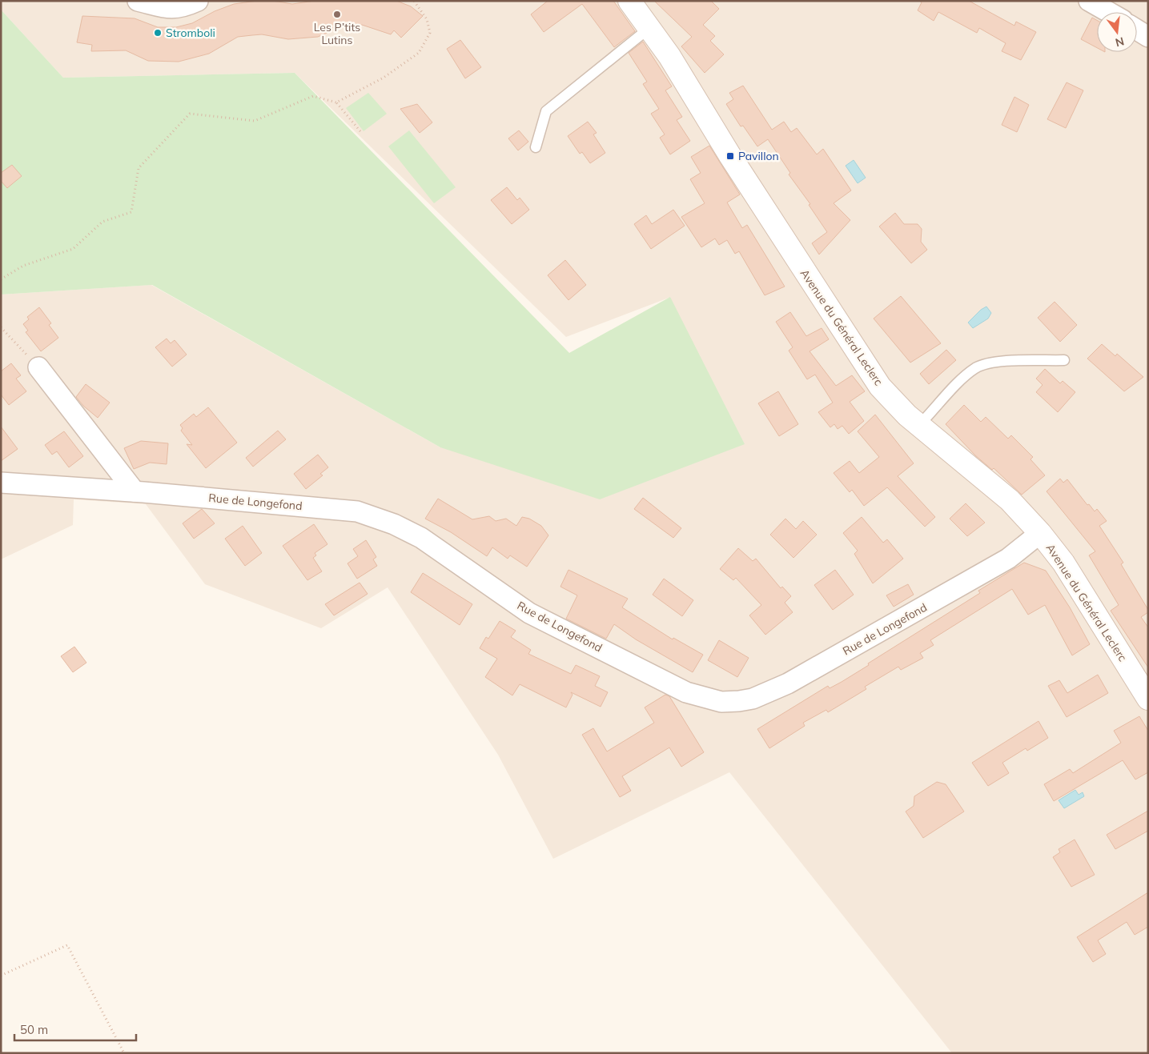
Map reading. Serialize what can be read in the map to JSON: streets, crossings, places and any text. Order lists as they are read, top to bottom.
{
  "streets": {
    "main road": ["Avenue du Général Leclerc"],
    "street": ["Rue de Longefond"]
  },
  "crossings": [
    ["Avenue du Général Leclerc", "Rue de Longefond"]
  ],
  "places": {
    "other": ["Les P’tits Lutins", "Stromboli"],
    "transit": ["Pavillon"]
  },
  "scale_bar": "50 m",
  "north": "bottom"
}
